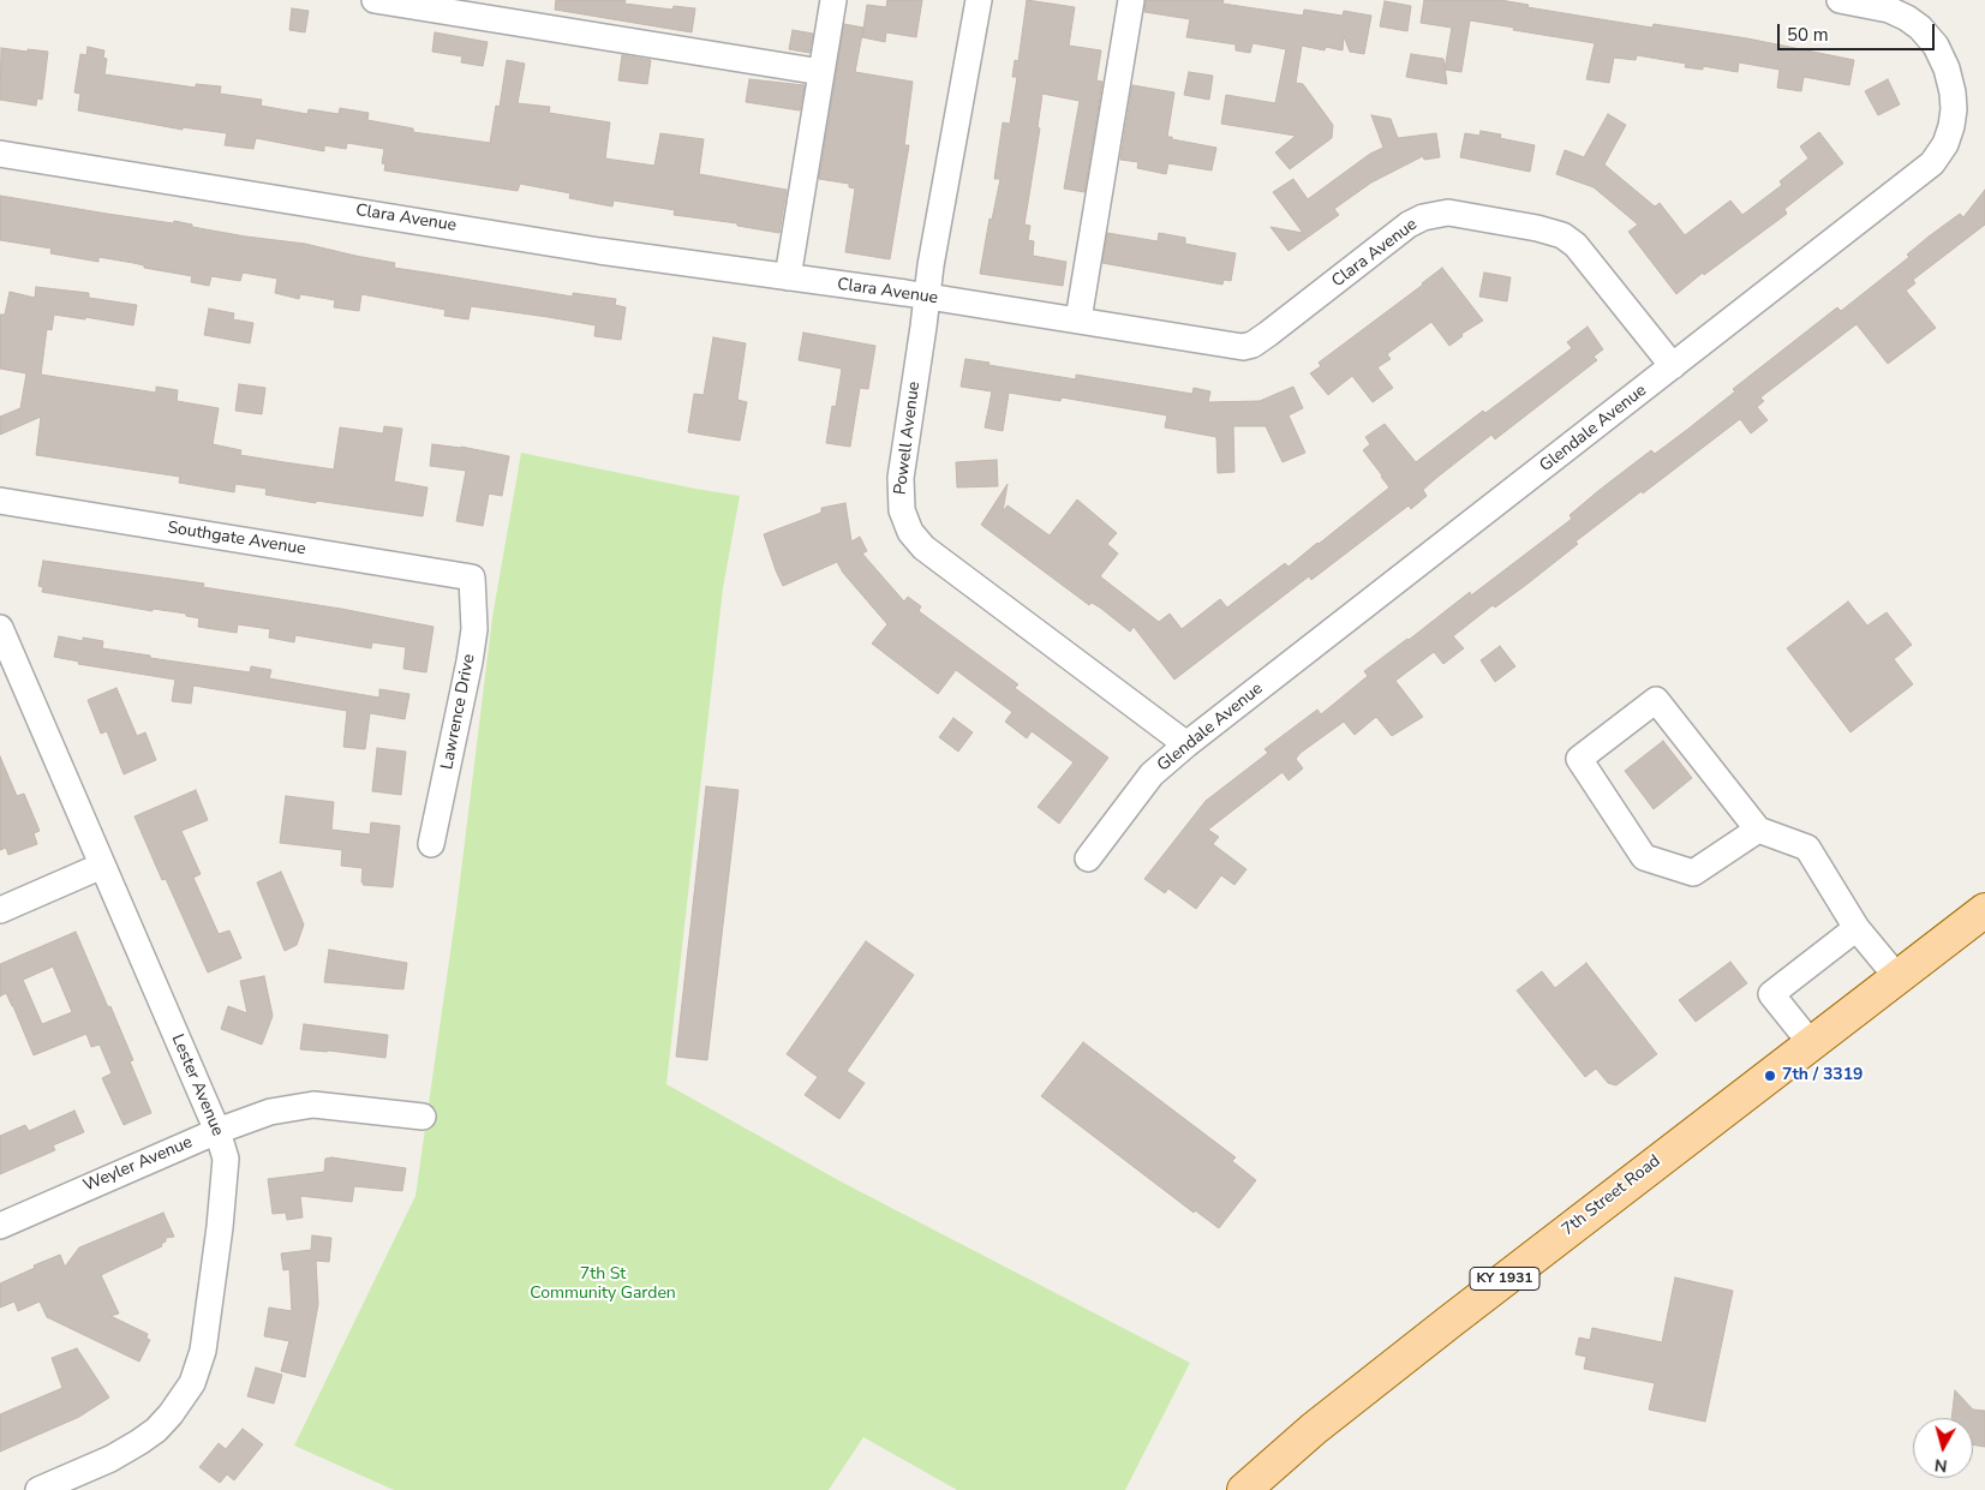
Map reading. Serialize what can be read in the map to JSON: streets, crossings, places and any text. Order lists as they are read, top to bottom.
{
  "streets": {
    "main road": ["7th Street Road", "KY 1931"],
    "street": [
      "Clara Avenue",
      "Glendale Avenue",
      "Powell Avenue",
      "Southgate Avenue",
      "Lawrence Drive",
      "Lester Avenue",
      "Weyler Avenue"
    ]
  },
  "crossings": [
    ["Clara Avenue", "Glendale Avenue"],
    ["Clara Avenue", "Powell Avenue"],
    ["Glendale Avenue", "Powell Avenue"],
    ["Southgate Avenue", "Lawrence Drive"],
    ["Lester Avenue", "Weyler Avenue"]
  ],
  "parks": ["7th St Community Garden"],
  "places": ["7th / 3319"],
  "scale_bar": "50 m",
  "north": "bottom"
}
